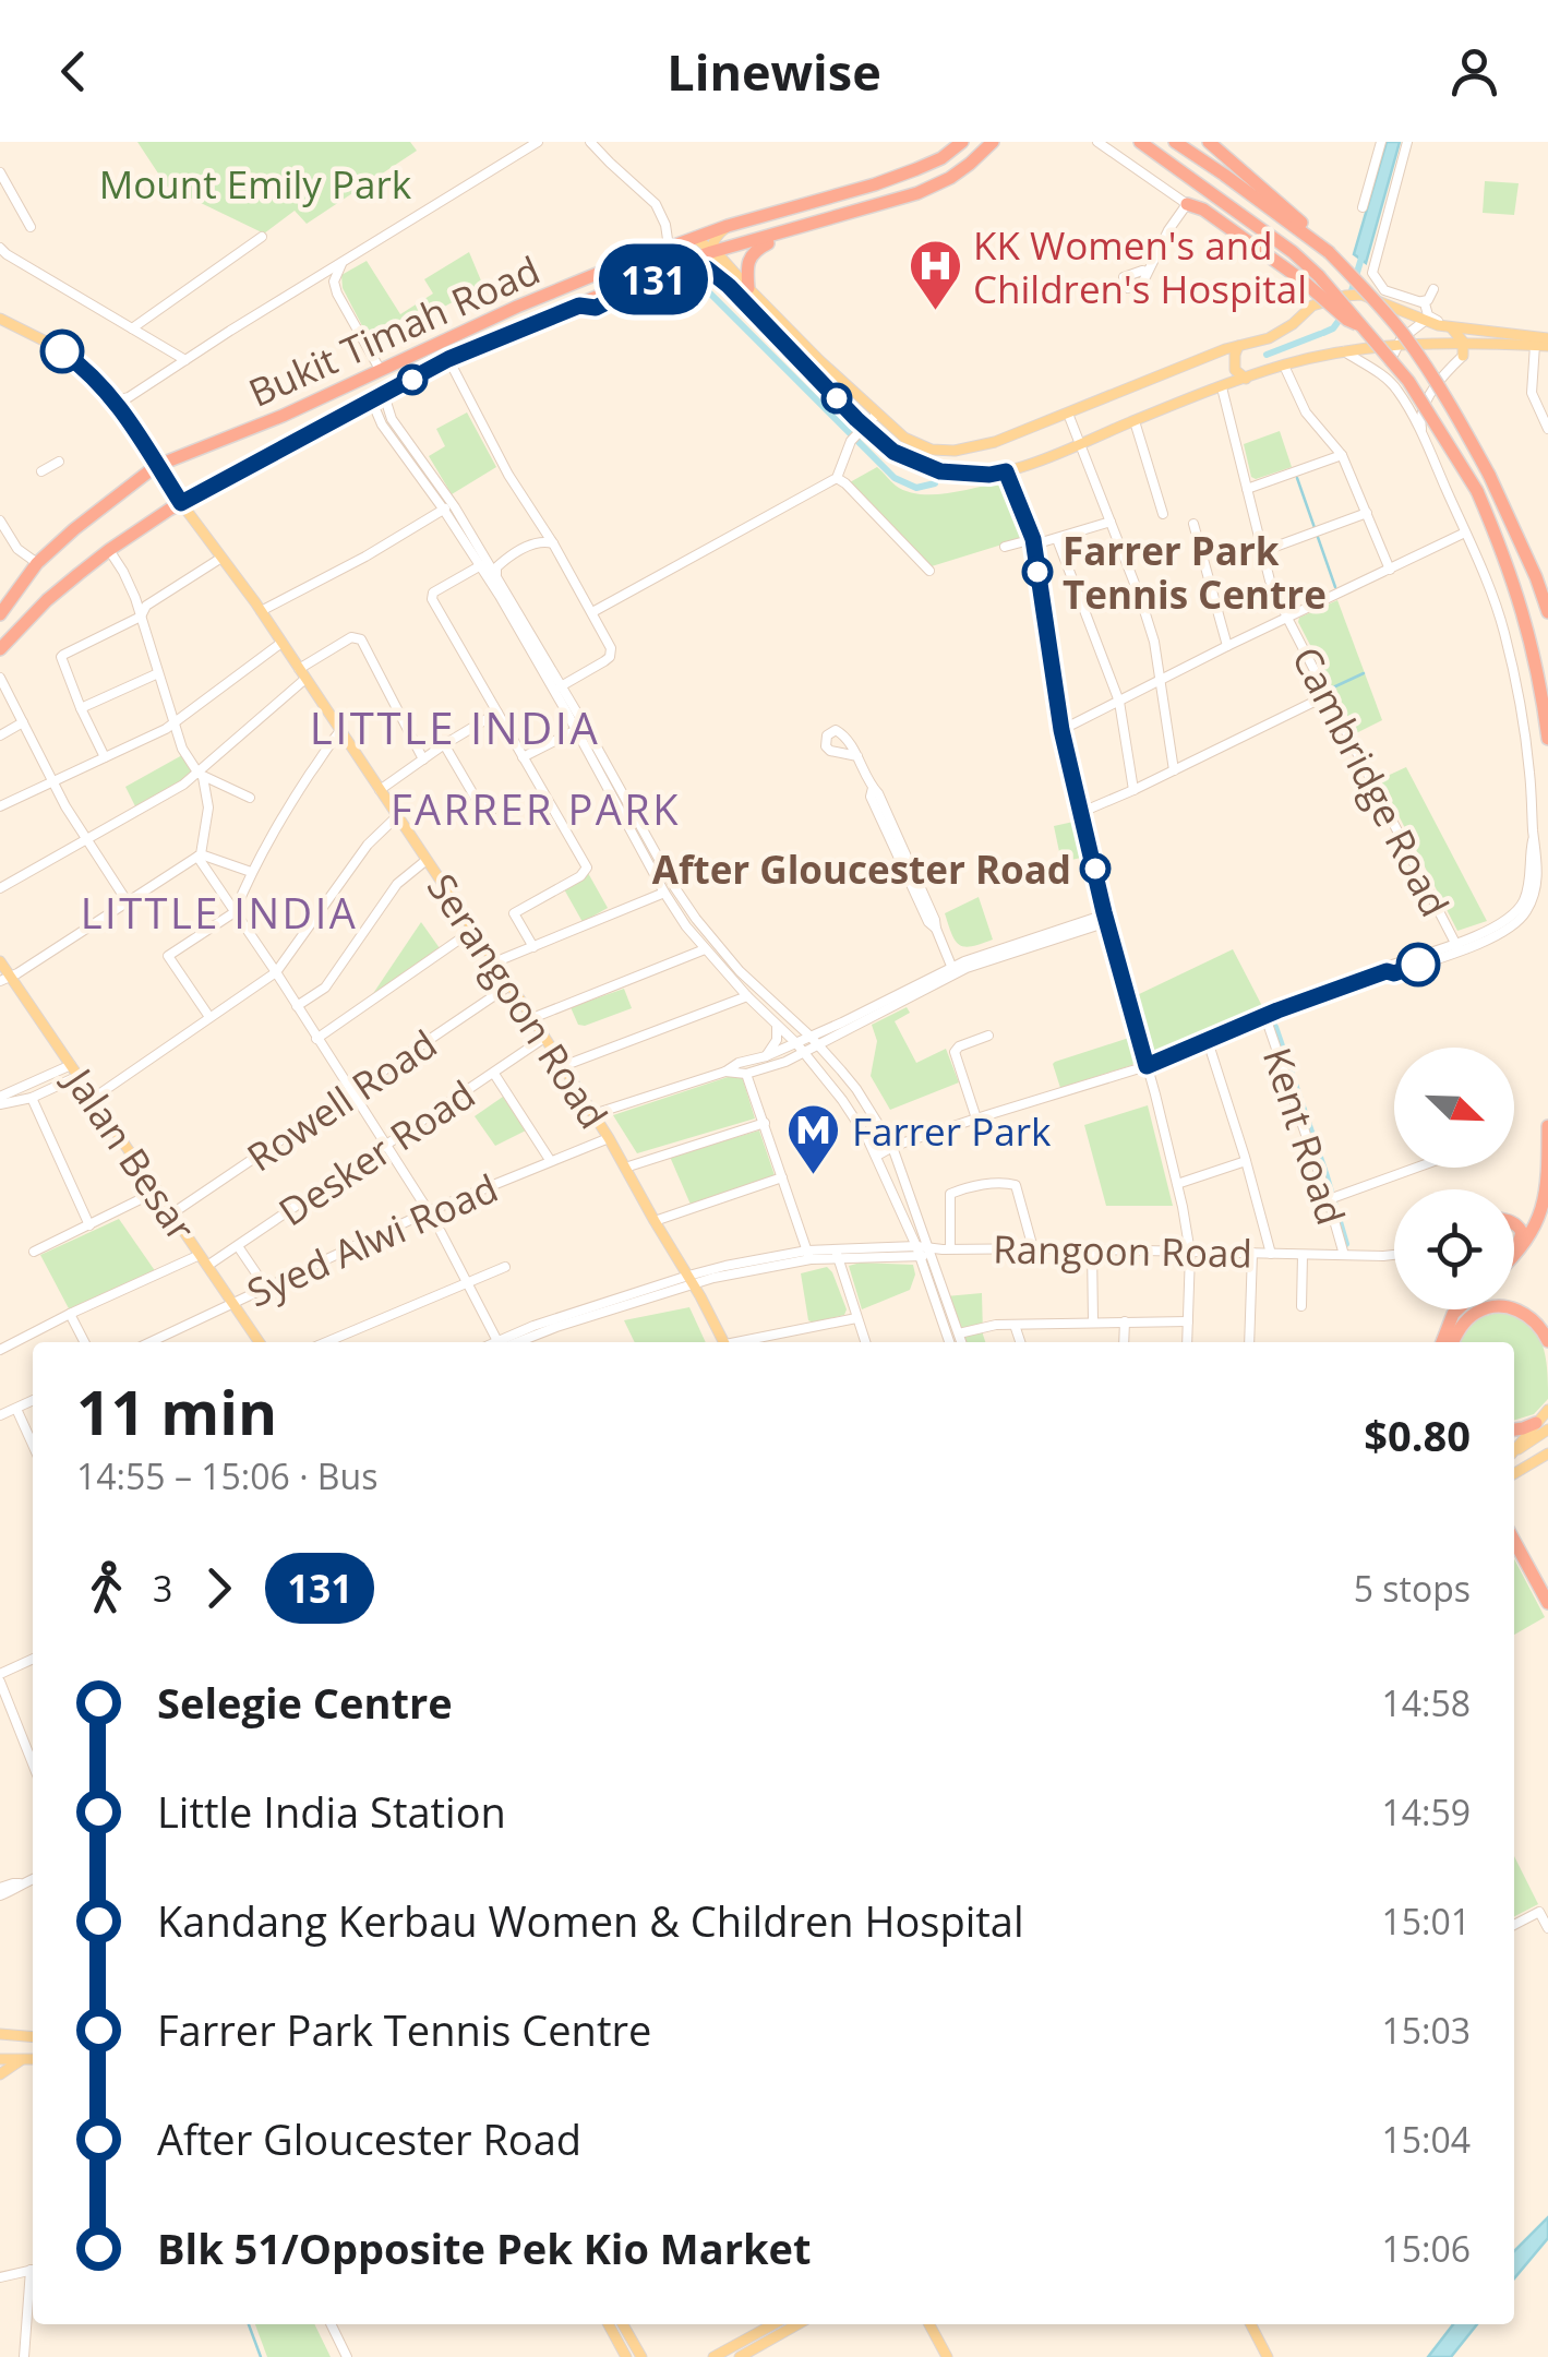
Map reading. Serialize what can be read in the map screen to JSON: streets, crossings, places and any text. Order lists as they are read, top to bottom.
{
  "streets": {
    "highway": ["Bukit Timah Road"],
    "main road": ["Serangoon Road", "Jalan Besar"],
    "street": [
      "Cambridge Road",
      "Rowell Road",
      "Kent Road",
      "Desker Road",
      "Syed Alwi Road",
      "Rangoon Road"
    ]
  },
  "crossings": [
    ["Bukit Timah Road", "Serangoon Road"],
    ["Serangoon Road", "Rowell Road"],
    ["Serangoon Road", "Desker Road"],
    ["Serangoon Road", "Syed Alwi Road"],
    ["Serangoon Road", "Rangoon Road"],
    ["Rowell Road", "Jalan Besar"],
    ["Kent Road", "Rangoon Road"],
    ["Desker Road", "Jalan Besar"],
    ["Jalan Besar", "Syed Alwi Road"]
  ],
  "districts": ["LITTLE INDIA", "FARRER PARK", "LITTLE INDIA"],
  "parks": ["Mount Emily Park"],
  "places": {
    "hospital": ["KK Women's and Children's Hospital"],
    "other": ["Farrer Park Tennis Centre", "After Gloucester Road"],
    "metro station": ["Farrer Park"]
  },
  "lines": ["bus line 131"],
  "north": "bottom right",
  "page": {
    "header": "Linewise",
    "on_map": "131",
    "heading": ["11 min", "14:55 – 15:06 · Bus", "$0.80"],
    "legs": ["3", "131", "5 stops"],
    "list": [
      {
        "name": "Selegie Centre",
        "value": "14:58"
      },
      {
        "name": "Little India Station",
        "value": "14:59"
      },
      {
        "name": "Kandang Kerbau Women & Children Hospital",
        "value": "15:01"
      },
      {
        "name": "Farrer Park Tennis Centre",
        "value": "15:03"
      },
      {
        "name": "After Gloucester Road",
        "value": "15:04"
      },
      {
        "name": "Blk 51/Opposite Pek Kio Market",
        "value": "15:06"
      }
    ]
  }
}
